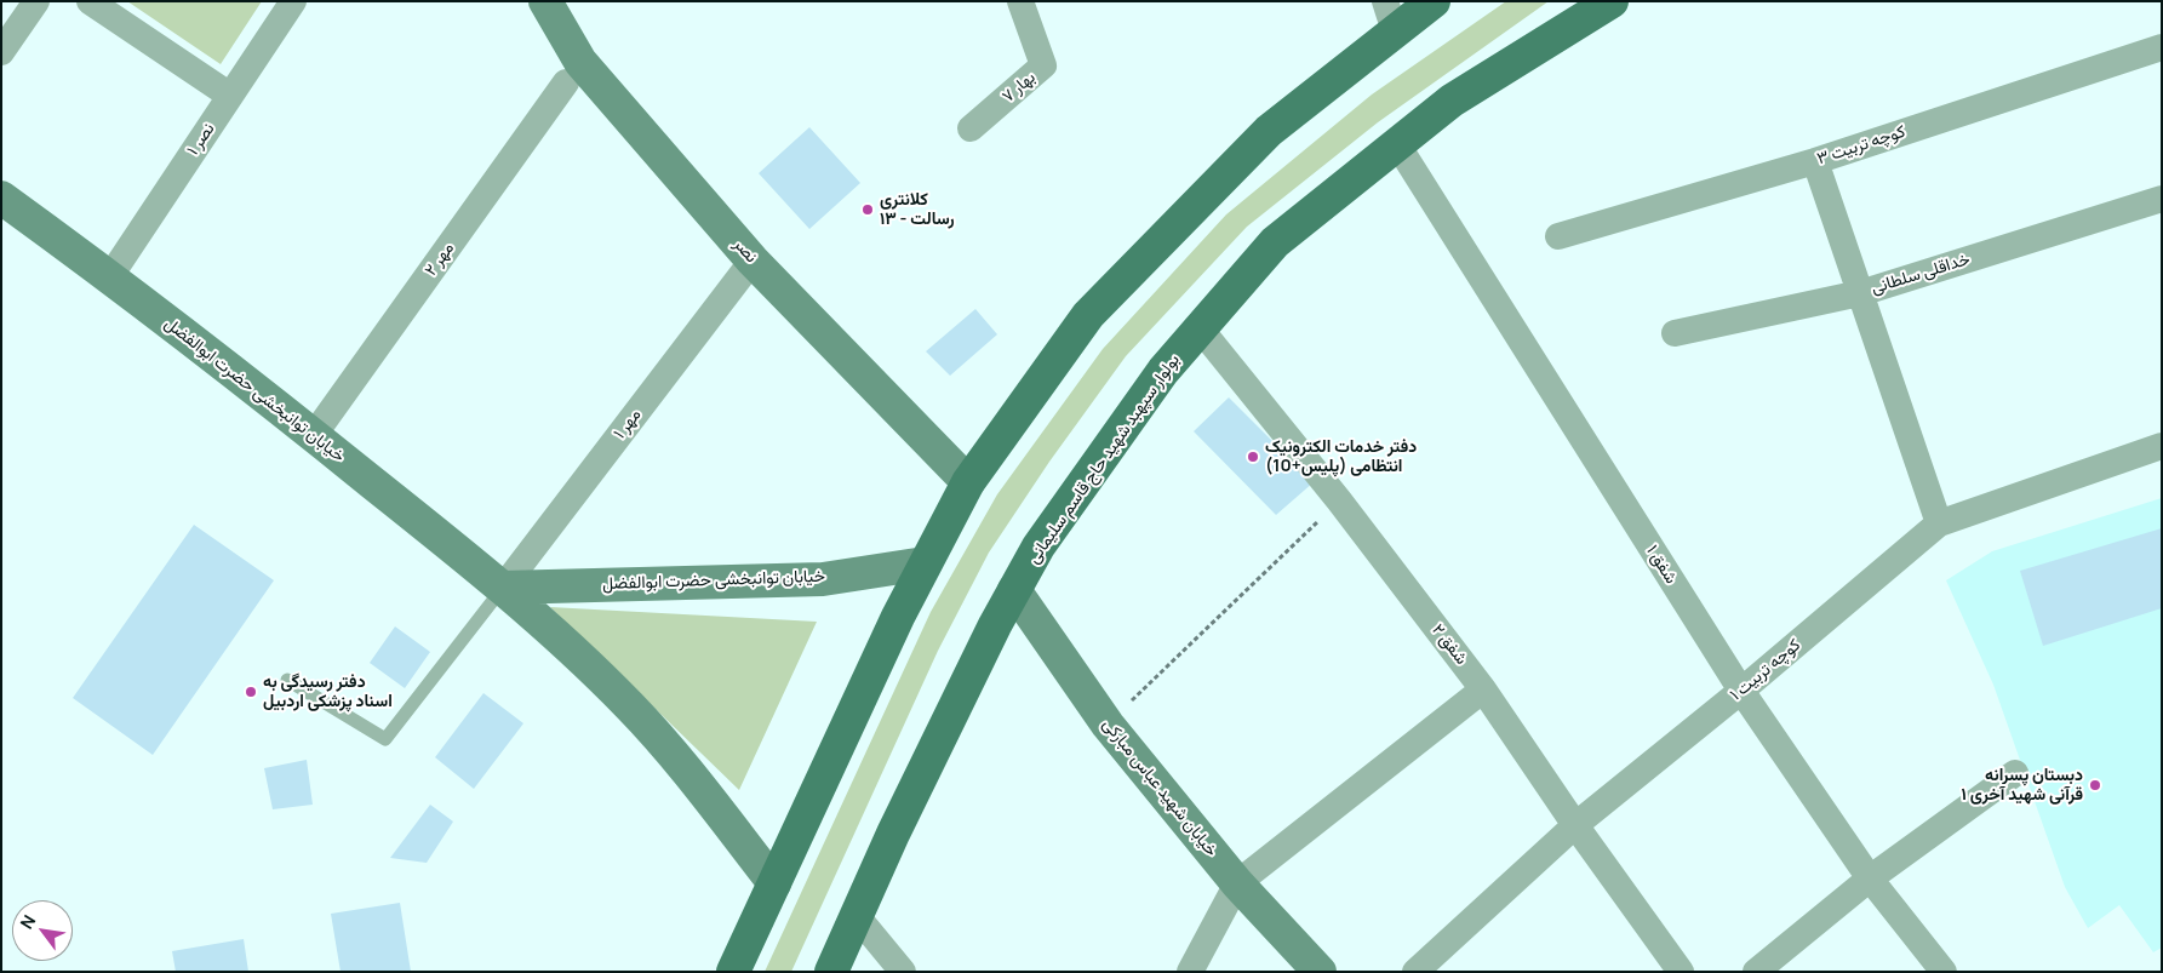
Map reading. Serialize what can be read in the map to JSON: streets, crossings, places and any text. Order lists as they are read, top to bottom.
{
  "streets": {
    "main road": ["بولوار سپهبد شهید حاج قاسم سلیمانی"],
    "street": [
      "بهار ۷",
      "نصر ۱",
      "کوچه تربیت ۳",
      "نصر",
      "مهر ۲",
      "خداقلی سلطانی",
      "خیابان توانبخشی حضرت ابوالفضل",
      "مهر ۱",
      "شفق ۱",
      "شفق ۲",
      "کوچه تربیت ۱",
      "خیابان شهید عباس مبارکی"
    ]
  },
  "crossings": [
    ["نصر ۱", "خیابان توانبخشی حضرت ابوالفضل"],
    ["نصر", "مهر ۱"],
    ["مهر ۲", "خیابان توانبخشی حضرت ابوالفضل"],
    ["خیابان توانبخشی حضرت ابوالفضل", "مهر ۱"],
    ["بولوار سپهبد شهید حاج قاسم سلیمانی", "شفق ۱"],
    ["بولوار سپهبد شهید حاج قاسم سلیمانی", "شفق ۲"],
    ["بولوار سپهبد شهید حاج قاسم سلیمانی", "خیابان شهید عباس مبارکی"],
    ["شفق ۱", "کوچه تربیت ۱"],
    ["شفق ۲", "کوچه تربیت ۱"]
  ],
  "places": [
    "کلانتری ۱۳ - رسالت",
    "دفتر خدمات الکترونیک انتظامی (پلیس+10)",
    "دفتر رسیدگی به اسناد پزشکی اردبیل",
    "دبستان پسرانه قرآنی شهید آخری ۱"
  ],
  "north": "top left"
}
